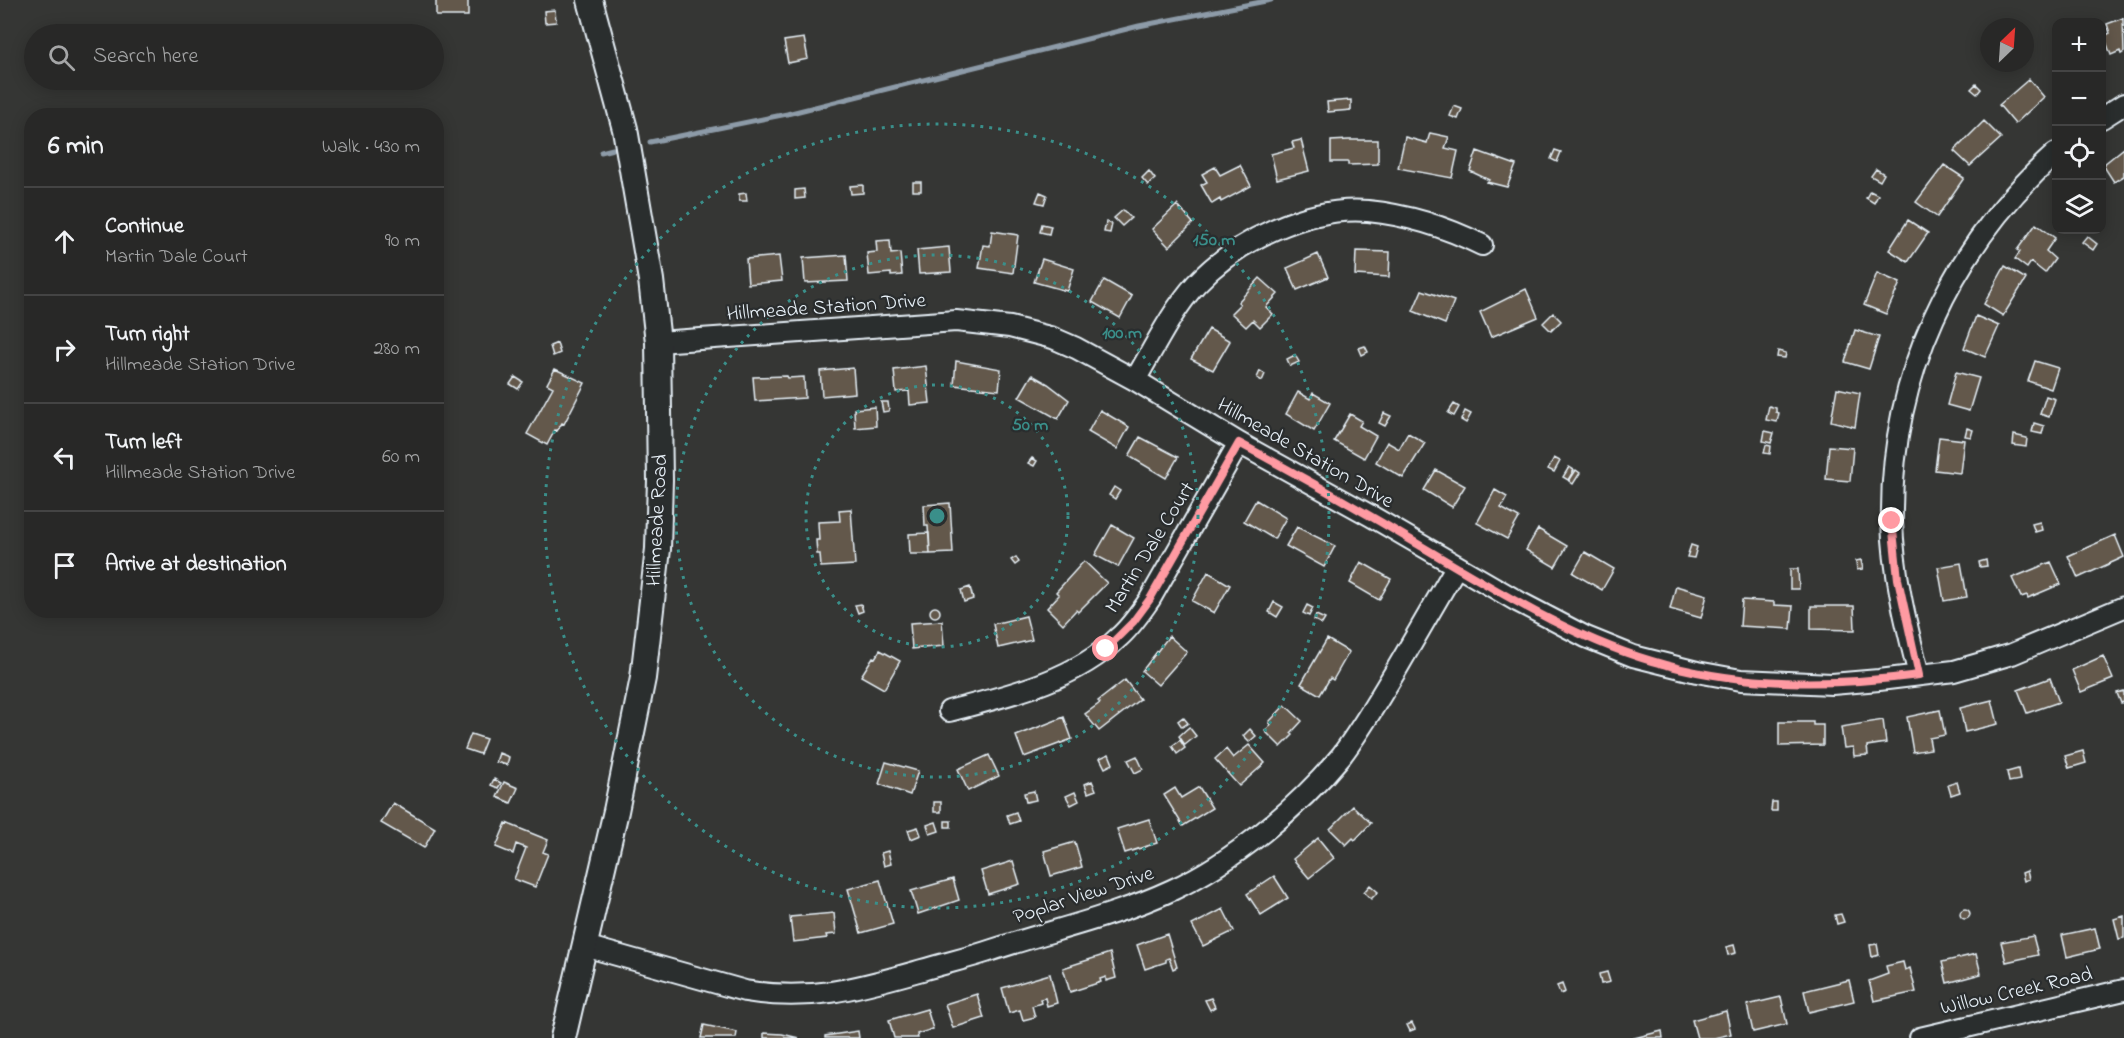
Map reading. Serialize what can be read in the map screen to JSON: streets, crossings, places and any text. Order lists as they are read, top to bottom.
{
  "streets": {
    "street": [
      "Hillmeade Station Drive",
      "Hillmeade Road",
      "Martin Dale Court",
      "Poplar View Drive",
      "Willow Creek Road"
    ]
  },
  "crossings": [
    ["Hillmeade Station Drive", "Hillmeade Road"],
    ["Hillmeade Station Drive", "Martin Dale Court"],
    ["Hillmeade Station Drive", "Poplar View Drive"],
    ["Hillmeade Road", "Poplar View Drive"]
  ],
  "north": "top right",
  "page": {
    "map_buttons": ["+", "−"],
    "search": "Search here",
    "heading": ["6 min", "Walk · 430 m"],
    "list": [
      ["Continue", "Martin Dale Court", "90 m"],
      ["Turn right", "Hillmeade Station Drive", "280 m"],
      ["Turn left", "Hillmeade Station Drive", "60 m"],
      "Arrive at destination"
    ]
  },
  "rings": ["150 m", "100 m", "50 m"]
}
